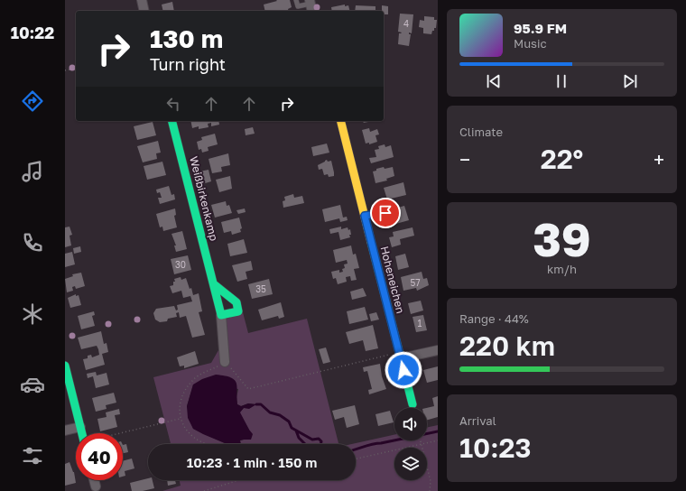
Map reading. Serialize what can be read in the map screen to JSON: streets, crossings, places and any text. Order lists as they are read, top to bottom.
{
  "streets": {
    "street": ["Weißbirkenkamp", "Hoheneichen"]
  },
  "house_numbers": [
    "4",
    "30",
    "57",
    "35",
    "1"
  ],
  "page": {
    "tabs": "10:22",
    "turn": ["130 m", "Turn right"],
    "song": ["95.9 FM", "Music"],
    "tile": [
      "Climate",
      ["39", "km/h"],
      ["Range · 44%", "220 km"],
      ["Arrival", "10:23"]
    ],
    "heat": ["−", "22°", "+"],
    "limit": "40",
    "trip": "10:23 · 1 min · 150 m"
  }
}
